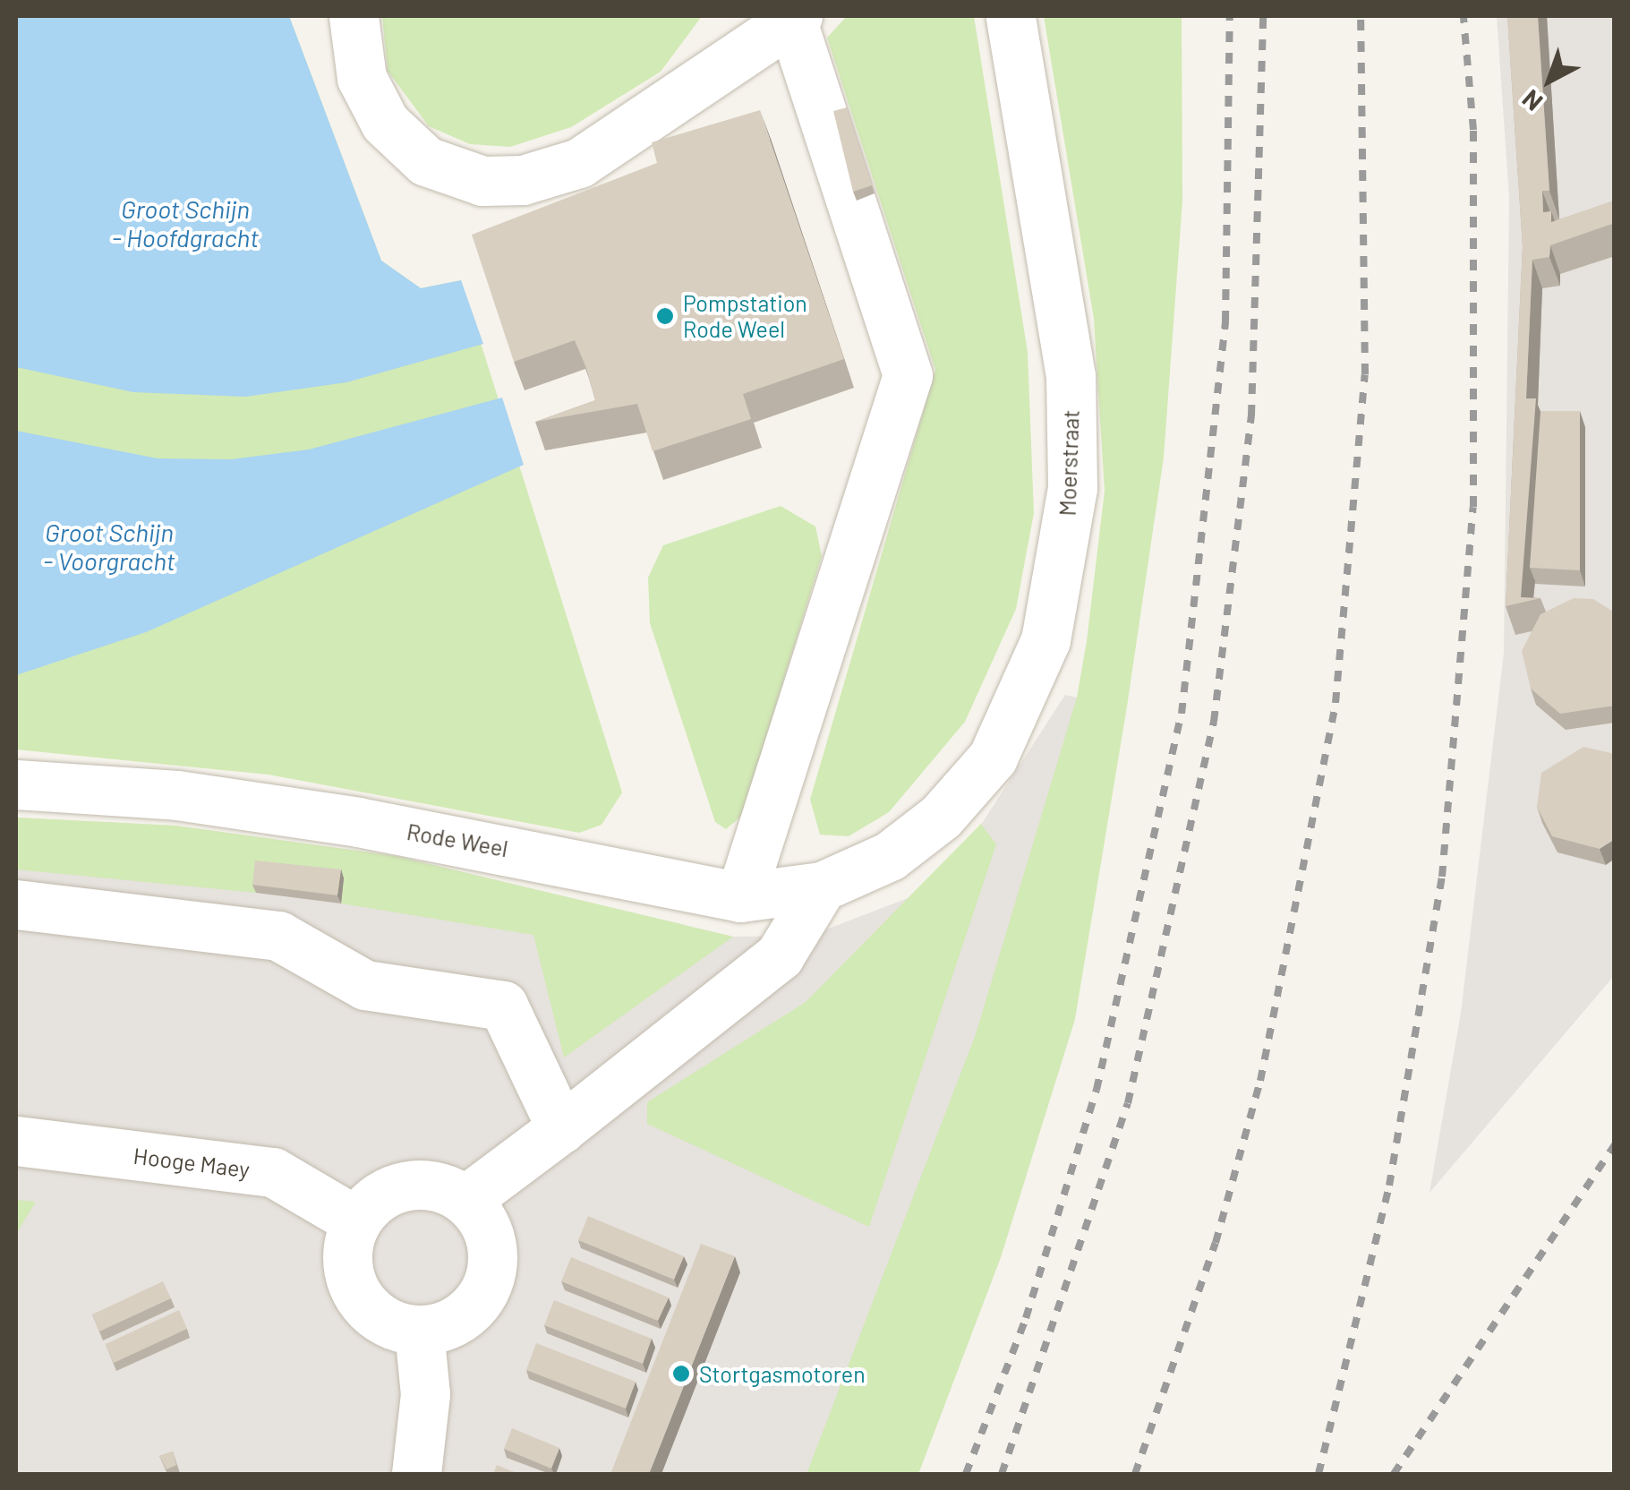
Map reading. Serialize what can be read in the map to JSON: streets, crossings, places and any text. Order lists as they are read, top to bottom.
{
  "streets": {
    "street": ["Moerstraat", "Rode Weel", "Hooge Maey"]
  },
  "crossings": [
    ["Moerstraat", "Rode Weel"]
  ],
  "water": ["Groot Schijn - Hoofdgracht", "Groot Schijn - Voorgracht"],
  "places": ["Pompstation Rode Weel", "Stortgasmotoren"],
  "north": "bottom left"
}
